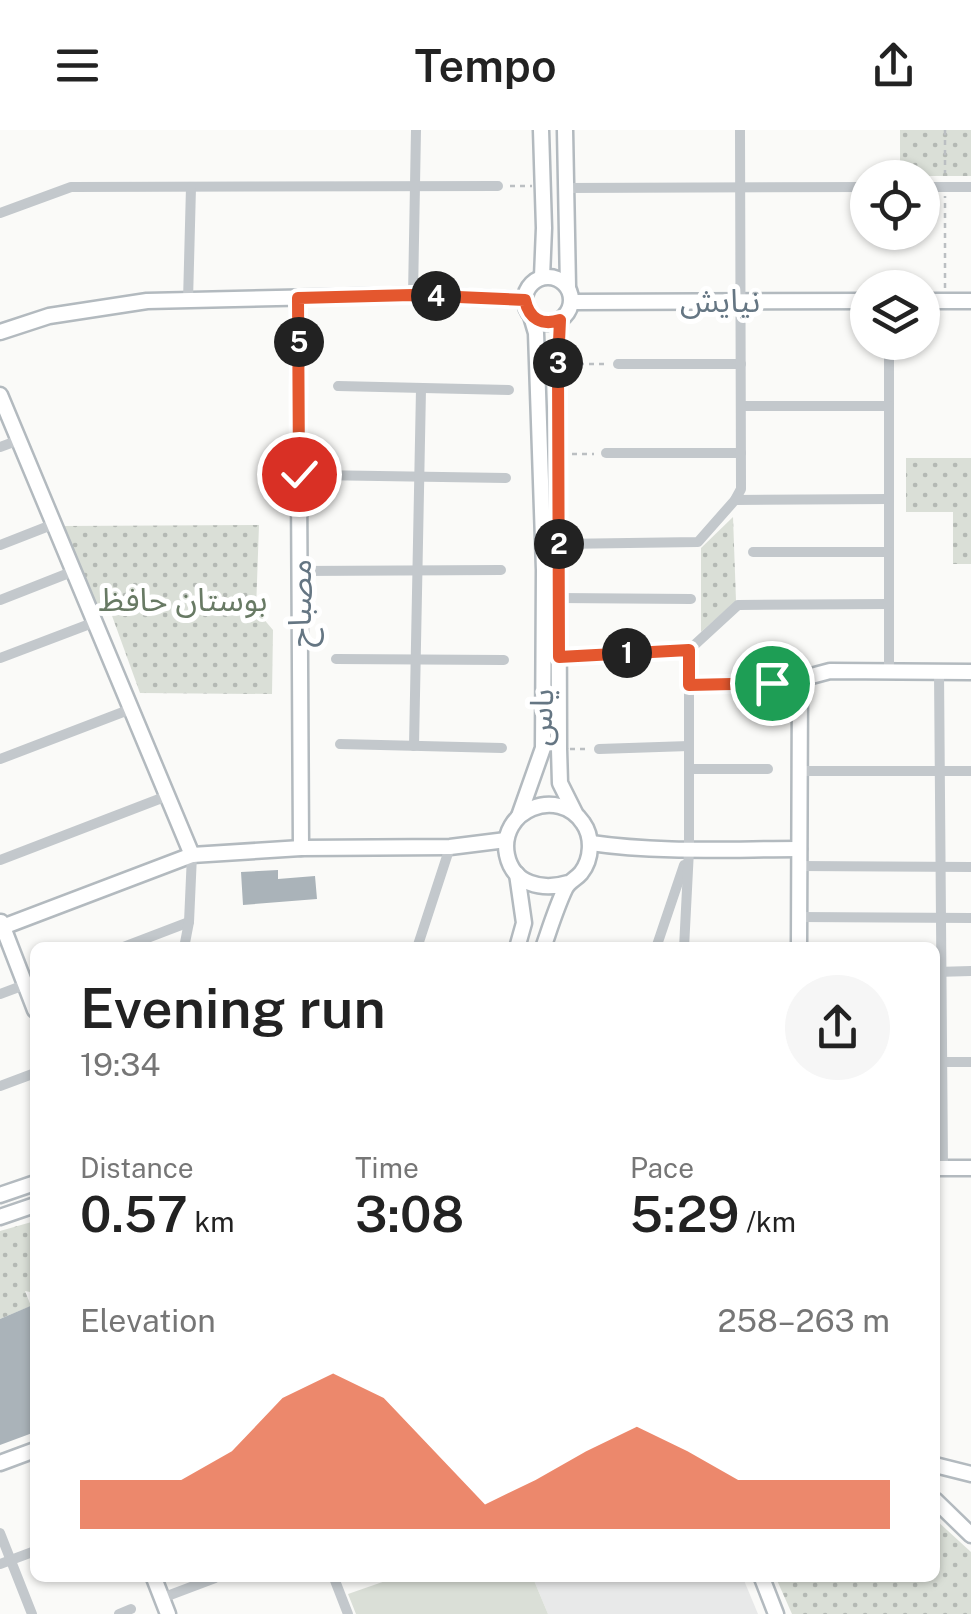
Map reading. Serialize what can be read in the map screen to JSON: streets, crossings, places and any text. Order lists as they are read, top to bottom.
{
  "streets": {
    "street": ["نیایش", "مصباح", "یاس"]
  },
  "crossings": [
    ["نیایش", "یاس"]
  ],
  "parks": ["بوستان حافظ"],
  "page": {
    "header": "Tempo",
    "pins": [
      "4",
      "5",
      "3",
      "2",
      "1"
    ],
    "heading": ["Evening run", "19:34"],
    "stats": [
      ["Distance", "0.57 km"],
      ["Time", "3:08"],
      ["Pace", "5:29 /km"]
    ],
    "chart": ["Elevation", "258–263 m"]
  }
}
